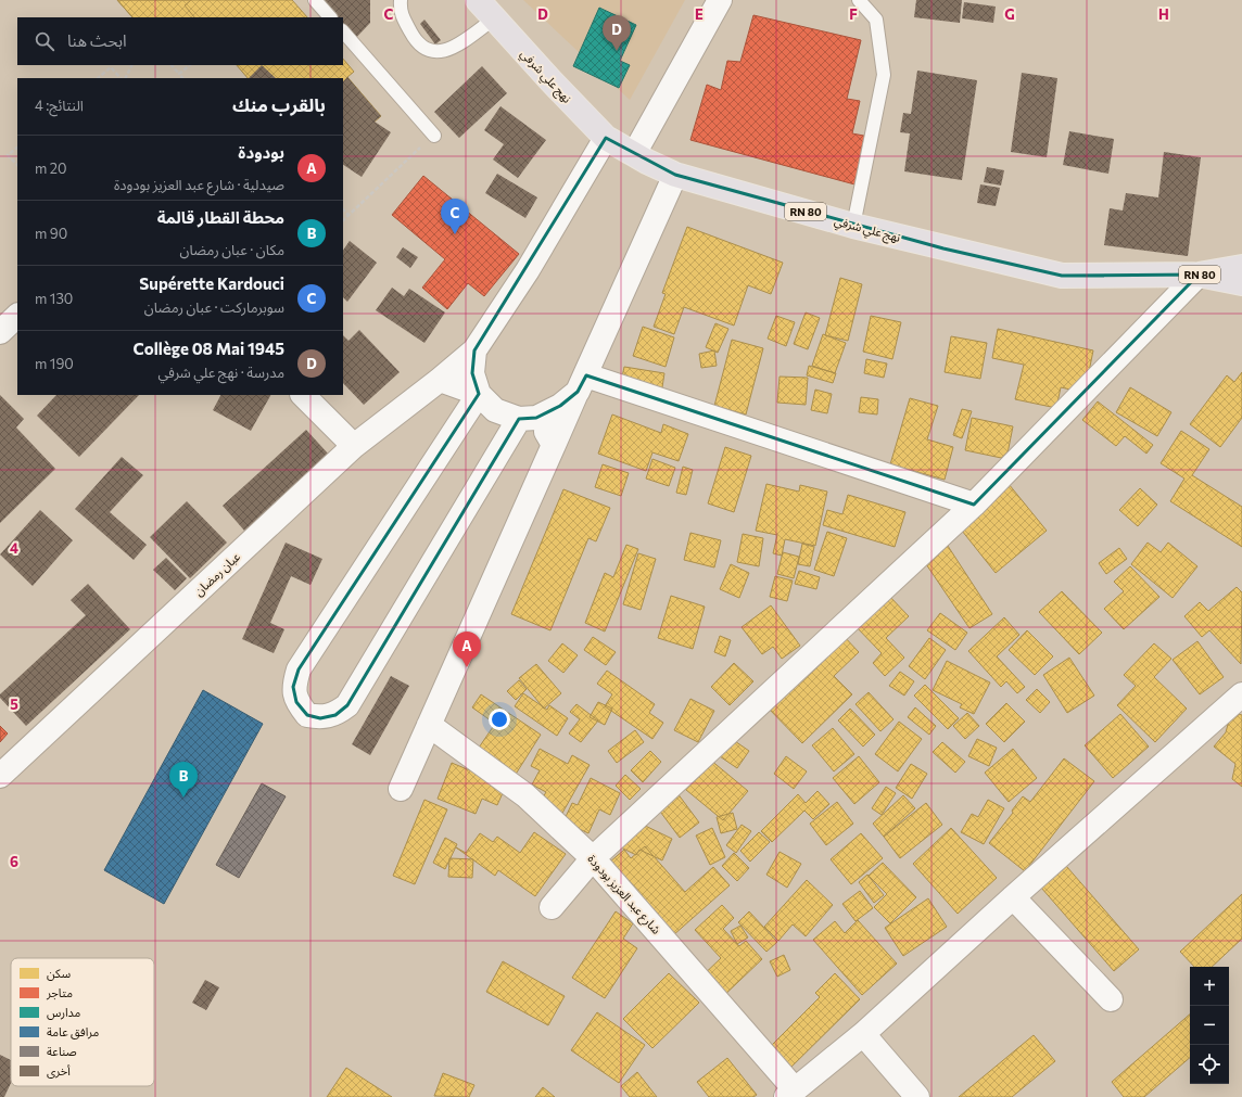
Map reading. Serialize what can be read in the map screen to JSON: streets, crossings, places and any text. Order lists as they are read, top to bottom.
{
  "streets": {
    "main road": ["نهج علي شرفي", "RN 80"],
    "street": ["عبان رمضان", "شارع عبد العزيز بودودة"]
  },
  "legend": [
    "سكن",
    "متاجر",
    "مدارس",
    "مرافق عامة",
    "صناعة",
    "أخرى"
  ],
  "page": {
    "pins": [
      "D",
      "C",
      "A",
      "B"
    ],
    "search": "ابحث هنا",
    "heading": ["بالقرب منك", "النتائج: 4"],
    "list": [
      {
        "mark": "A",
        "name": "بودودة",
        "note": "صيدلية · شارع عبد العزيز بودودة",
        "value": "20 m"
      },
      {
        "mark": "B",
        "name": "محطة القطار قالمة",
        "note": "مكان · عبان رمضان",
        "value": "90 m"
      },
      {
        "mark": "C",
        "name": "Supérette Kardouci",
        "note": "سوبرماركت · عبان رمضان",
        "value": "130 m"
      },
      {
        "mark": "D",
        "name": "Collège 08 Mai 1945",
        "note": "مدرسة · نهج علي شرفي",
        "value": "190 m"
      }
    ],
    "map_buttons": ["+", "−"]
  },
  "grid": {
    "columns": [
      "C",
      "D",
      "E",
      "F",
      "G",
      "H"
    ],
    "rows": ["4", "5", "6"]
  }
}
